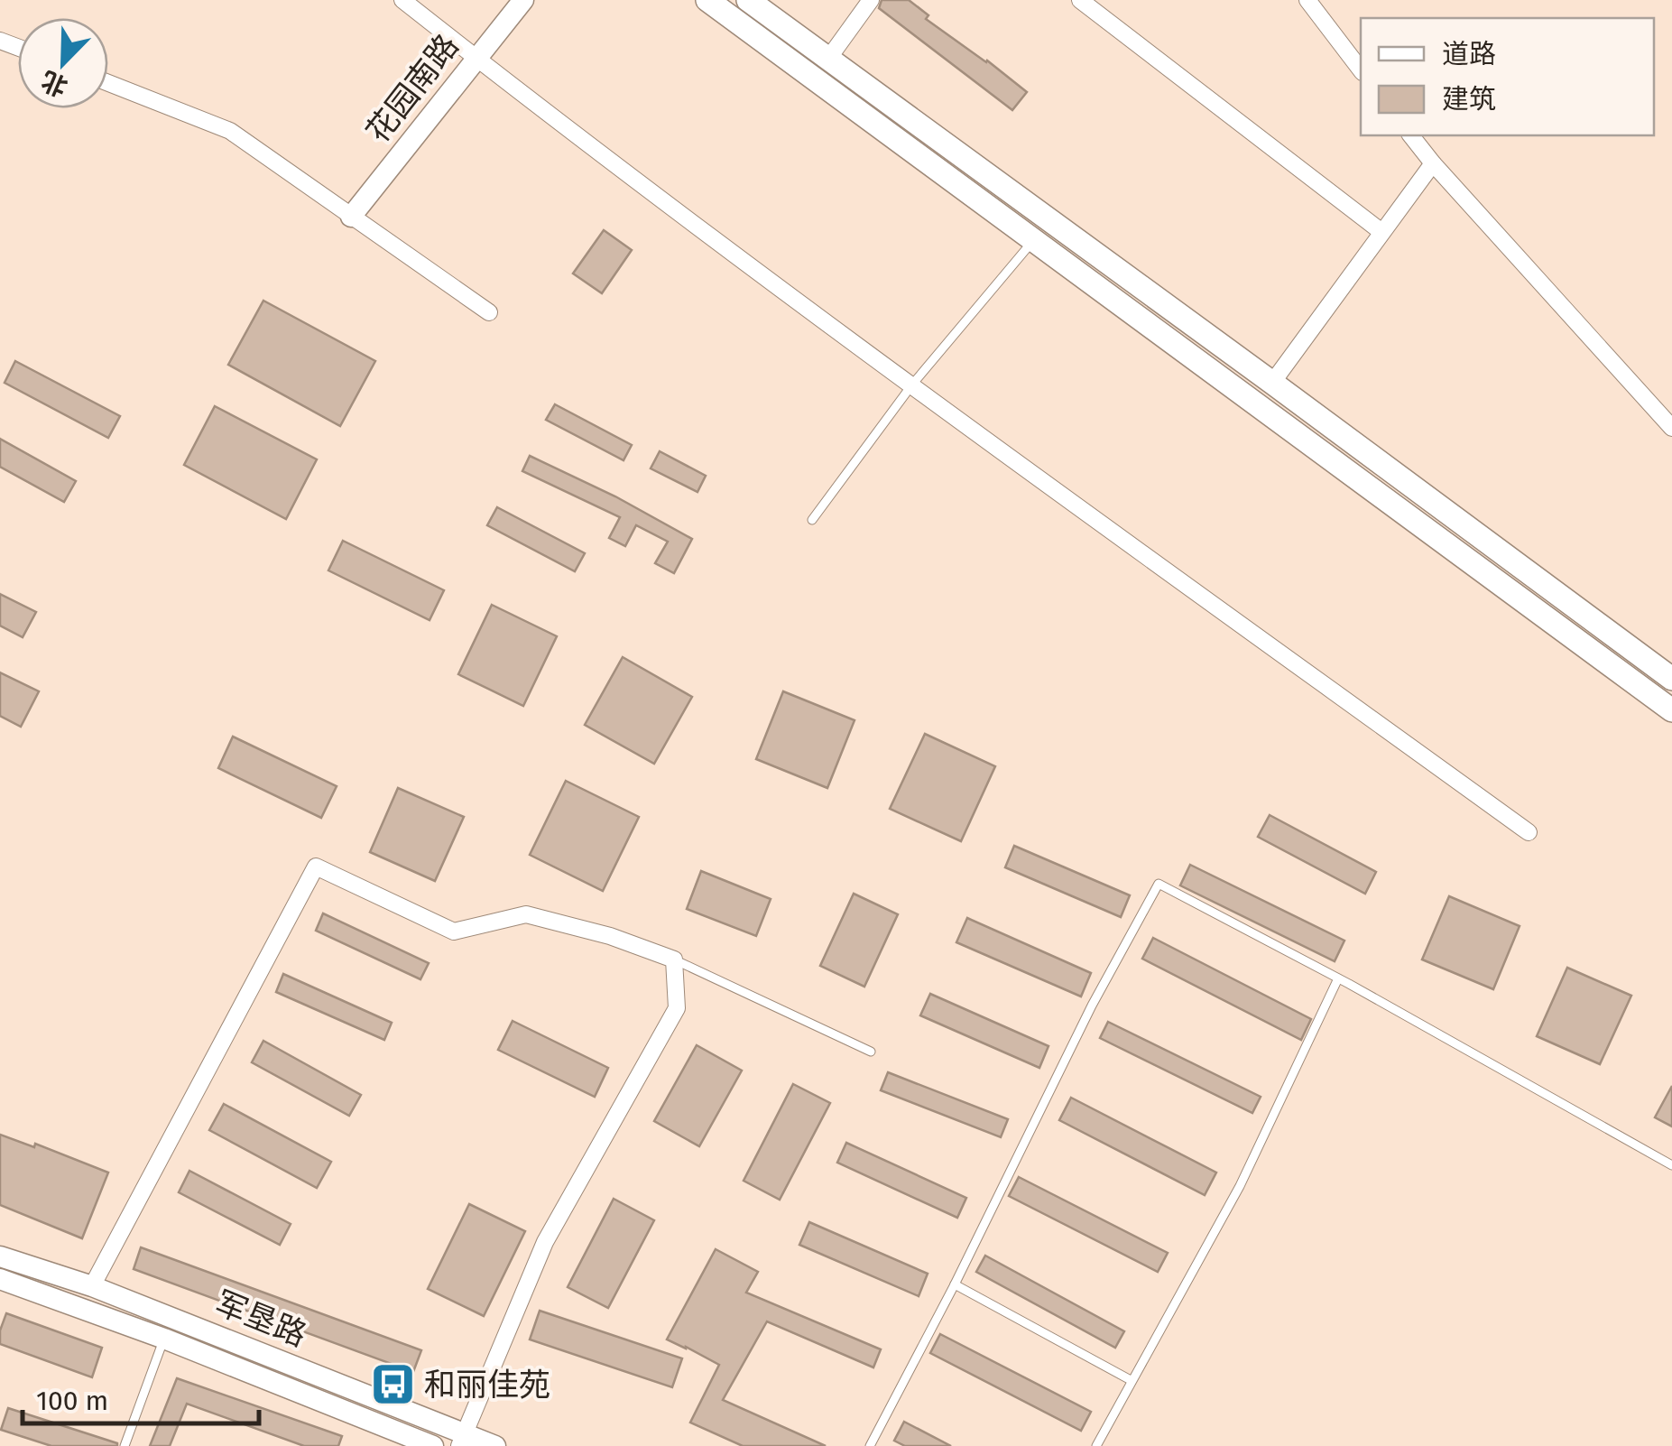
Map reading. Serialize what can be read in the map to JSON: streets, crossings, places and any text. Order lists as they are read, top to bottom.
{
  "streets": {
    "street": ["花园南路", "军垦路"]
  },
  "places": {
    "bus stop": ["和丽佳苑"]
  },
  "legend": ["道路", "建筑"],
  "scale_bar": "100 m",
  "north": "bottom left"
}
